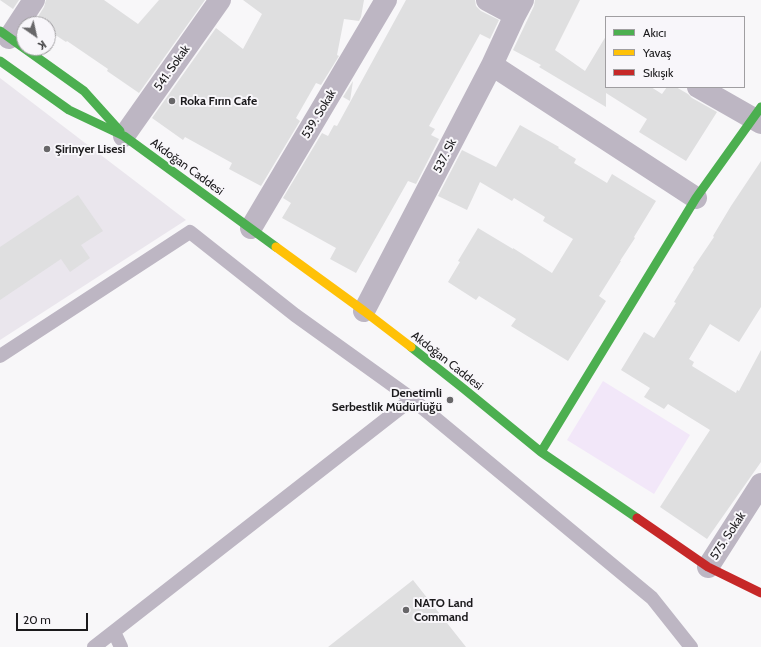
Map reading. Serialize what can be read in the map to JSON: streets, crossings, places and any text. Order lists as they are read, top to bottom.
{
  "streets": {
    "main road": ["Akdoğan Caddesi"],
    "street": [
      "541. Sokak",
      "539. Sokak",
      "537. Sk",
      "575. Sokak"
    ]
  },
  "crossings": [
    ["541. Sokak", "Akdoğan Caddesi"],
    ["539. Sokak", "Akdoğan Caddesi"],
    ["537. Sk", "Akdoğan Caddesi"],
    ["Akdoğan Caddesi", "575. Sokak"]
  ],
  "places": [
    "Roka Fırın Cafe",
    "Şirinyer Lisesi",
    "Denetimli Serbestlik Müdürlüğü",
    "NATO Land Command"
  ],
  "legend": ["Akıcı", "Yavaş", "Sıkışık"],
  "scale_bar": "20 m",
  "north": "bottom right"
}
